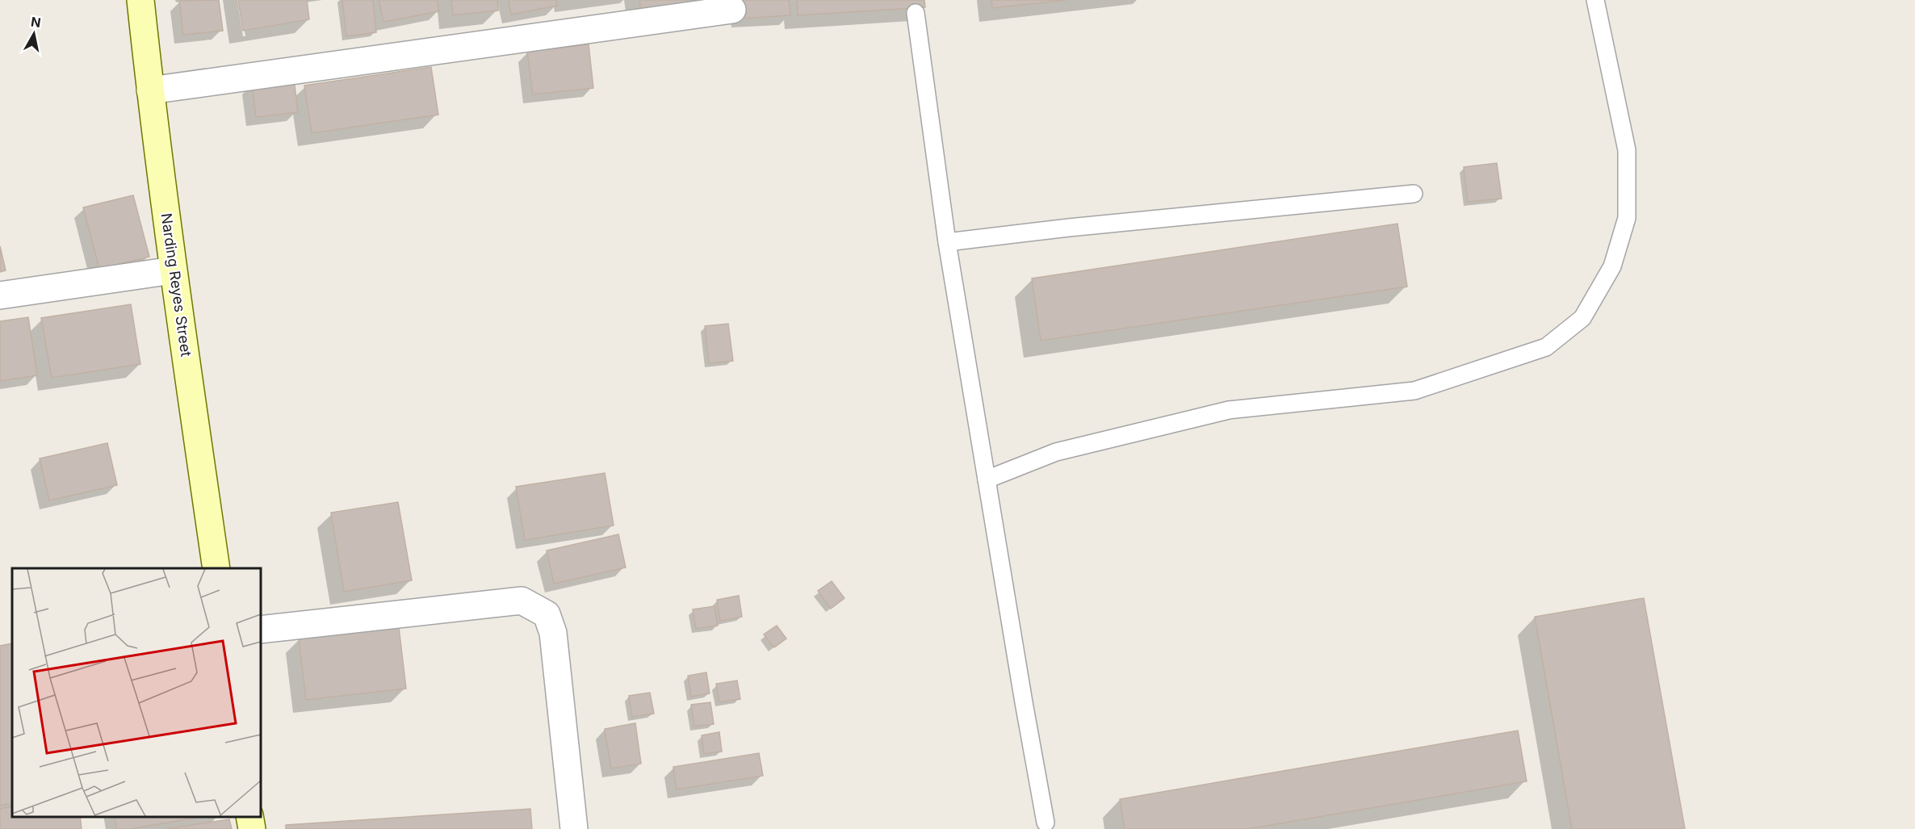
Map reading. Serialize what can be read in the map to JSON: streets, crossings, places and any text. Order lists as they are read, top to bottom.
{
  "streets": {
    "street": ["Narding Reyes Street"]
  },
  "north": "top"
}
